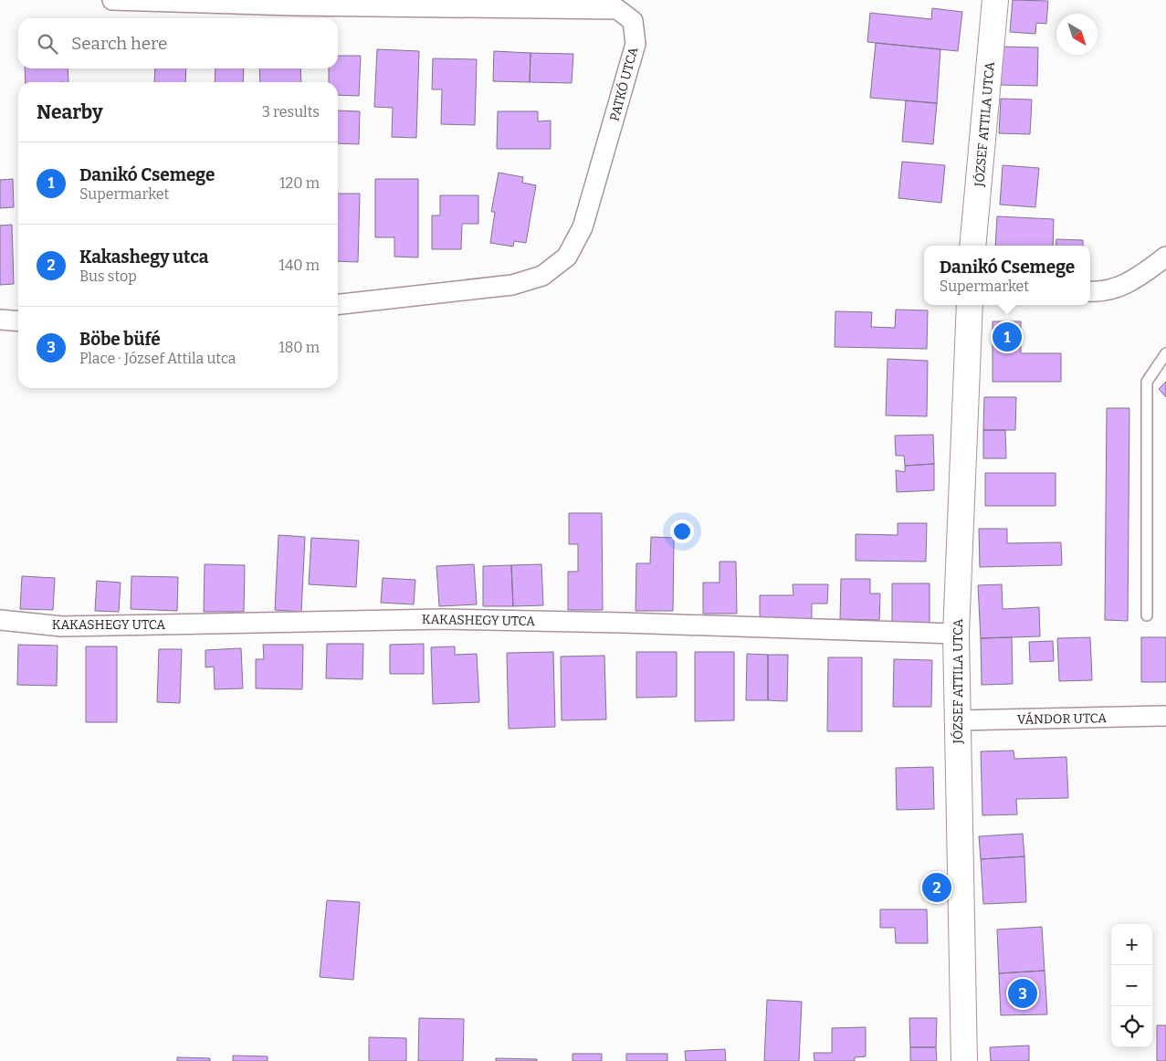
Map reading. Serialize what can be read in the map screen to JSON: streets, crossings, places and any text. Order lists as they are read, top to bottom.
{
  "streets": {
    "street": [
      "PATKÓ UTCA",
      "JÓZSEF ATTILA UTCA",
      "KAKASHEGY UTCA",
      "VÁNDOR UTCA"
    ]
  },
  "crossings": [
    ["JÓZSEF ATTILA UTCA", "KAKASHEGY UTCA"],
    ["JÓZSEF ATTILA UTCA", "VÁNDOR UTCA"]
  ],
  "north": "bottom right",
  "page": {
    "search": "Search here",
    "heading": ["Nearby", "3 results"],
    "list": [
      {
        "mark": "1",
        "name": "Danikó Csemege",
        "note": "Supermarket",
        "value": "120 m"
      },
      {
        "mark": "2",
        "name": "Kakashegy utca",
        "note": "Bus stop",
        "value": "140 m"
      },
      {
        "mark": "3",
        "name": "Böbe büfé",
        "note": "Place · József Attila utca",
        "value": "180 m"
      }
    ],
    "popup": ["Danikó Csemege", "Supermarket"],
    "pins": ["1", "2", "3"],
    "map_buttons": ["+", "−"]
  }
}
